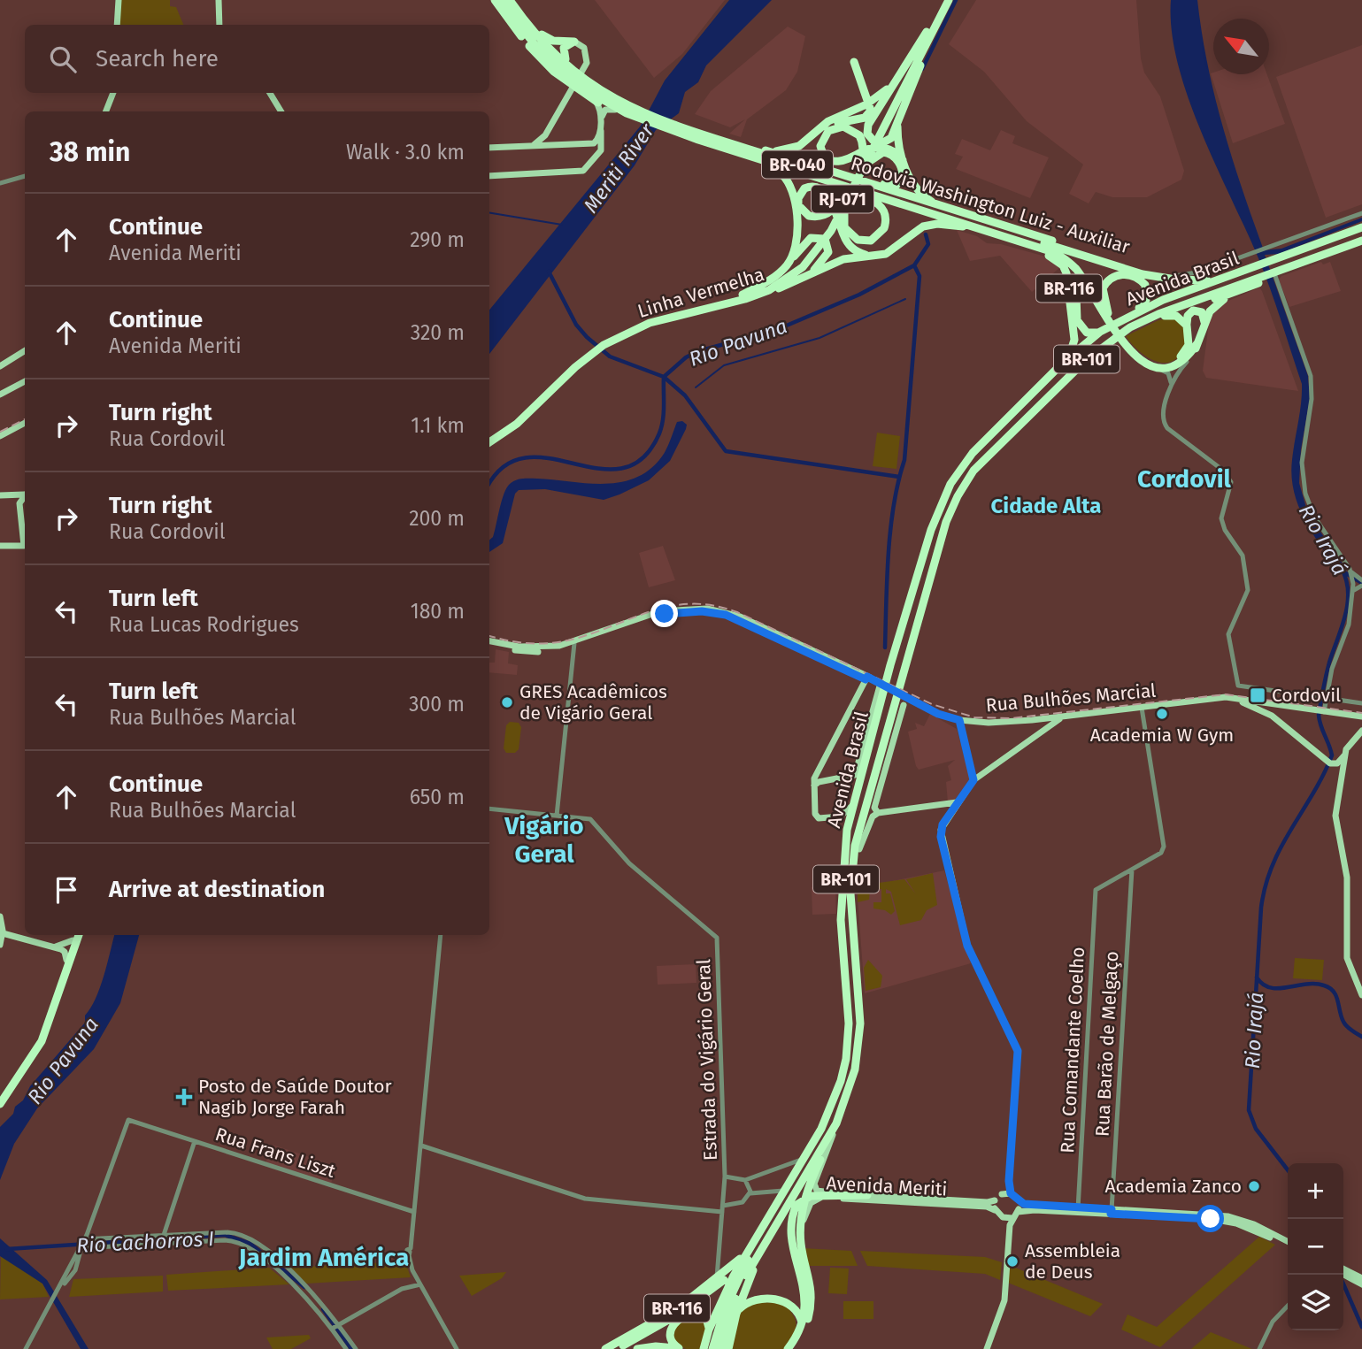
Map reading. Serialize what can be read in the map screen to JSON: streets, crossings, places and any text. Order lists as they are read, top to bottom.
{
  "streets": {
    "highway": [
      "BR-040",
      "RJ-071",
      "Rodovia Washington Luiz - Auxiliar",
      "Avenida Brasil",
      "BR-116",
      "Linha Vermelha",
      "BR-101"
    ],
    "main road": ["Rua Bulhões Marcial", "Avenida Meriti"],
    "street": [
      "Rua Barão de Melgaço",
      "Rua Comandante Coelho",
      "Estrada do Vigário Geral",
      "Rua Frans Liszt"
    ]
  },
  "crossings": [
    ["BR-040", "Rodovia Washington Luiz - Auxiliar"],
    ["BR-040", "Avenida Brasil"],
    ["BR-040", "BR-116"],
    ["Rodovia Washington Luiz - Auxiliar", "Avenida Brasil"],
    ["Avenida Brasil", "BR-116"],
    ["Avenida Brasil", "BR-101"],
    ["Avenida Brasil", "Rua Bulhões Marcial"],
    ["BR-116", "Estrada do Vigário Geral"],
    ["Rua Barão de Melgaço", "Rua Comandante Coelho"]
  ],
  "districts": [
    "Cordovil",
    "Cidade Alta",
    "Vigário Geral",
    "Jardim América"
  ],
  "water": [
    "Meriti River",
    "Rio Pavuna",
    "Rio Irajá",
    "Rio Cachorros I"
  ],
  "places": {
    "transit": ["Cordovil"],
    "other": [
      "GRES Acadêmicos de Vigário Geral",
      "Academia W Gym",
      "Academia Zanco",
      "Assembleia de Deus"
    ],
    "health": ["Posto de Saúde Doutor Nagib Jorge Farah"]
  },
  "north": "top left",
  "page": {
    "search": "Search here",
    "heading": ["38 min", "Walk · 3.0 km"],
    "list": [
      ["Continue", "Avenida Meriti", "290 m"],
      ["Continue", "Avenida Meriti", "320 m"],
      ["Turn right", "Rua Cordovil", "1.1 km"],
      ["Turn right", "Rua Cordovil", "200 m"],
      ["Turn left", "Rua Lucas Rodrigues", "180 m"],
      ["Turn left", "Rua Bulhões Marcial", "300 m"],
      ["Continue", "Rua Bulhões Marcial", "650 m"],
      "Arrive at destination"
    ],
    "map_buttons": ["+", "−"]
  }
}
